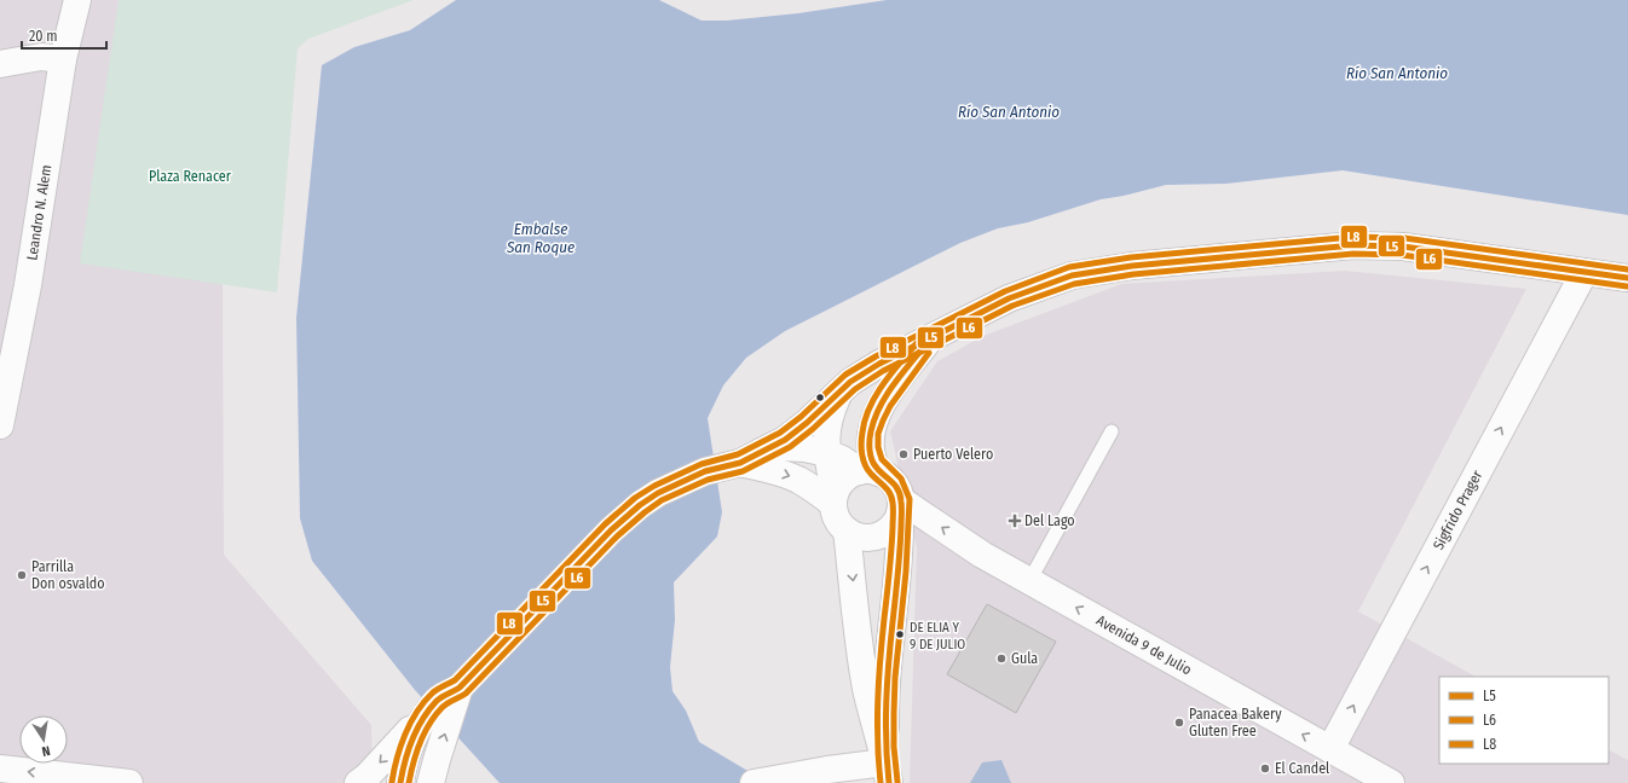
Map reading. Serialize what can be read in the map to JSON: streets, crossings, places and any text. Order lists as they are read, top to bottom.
{
  "streets": {
    "street": ["Leandro N. Alem", "Sigfrido Prager", "Avenida 9 de Julio"]
  },
  "crossings": [
    ["Sigfrido Prager", "Avenida 9 de Julio"]
  ],
  "one_way": ["Sigfrido Prager", "Avenida 9 de Julio"],
  "water": ["Río San Antonio", "Embalse San Roque"],
  "parks": ["Plaza Renacer"],
  "places": {
    "other": [
      "Puerto Velero",
      "Parrilla Don osvaldo",
      "DE ELIA Y 9 DE JULIO",
      "Gula",
      "Panacea Bakery Gluten Free",
      "El Candel"
    ],
    "health": ["Del Lago"]
  },
  "lines": ["transit line L8", "transit line L5", "transit line L6"],
  "legend": ["L5", "L6", "L8"],
  "scale_bar": "20 m",
  "north": "bottom"
}
